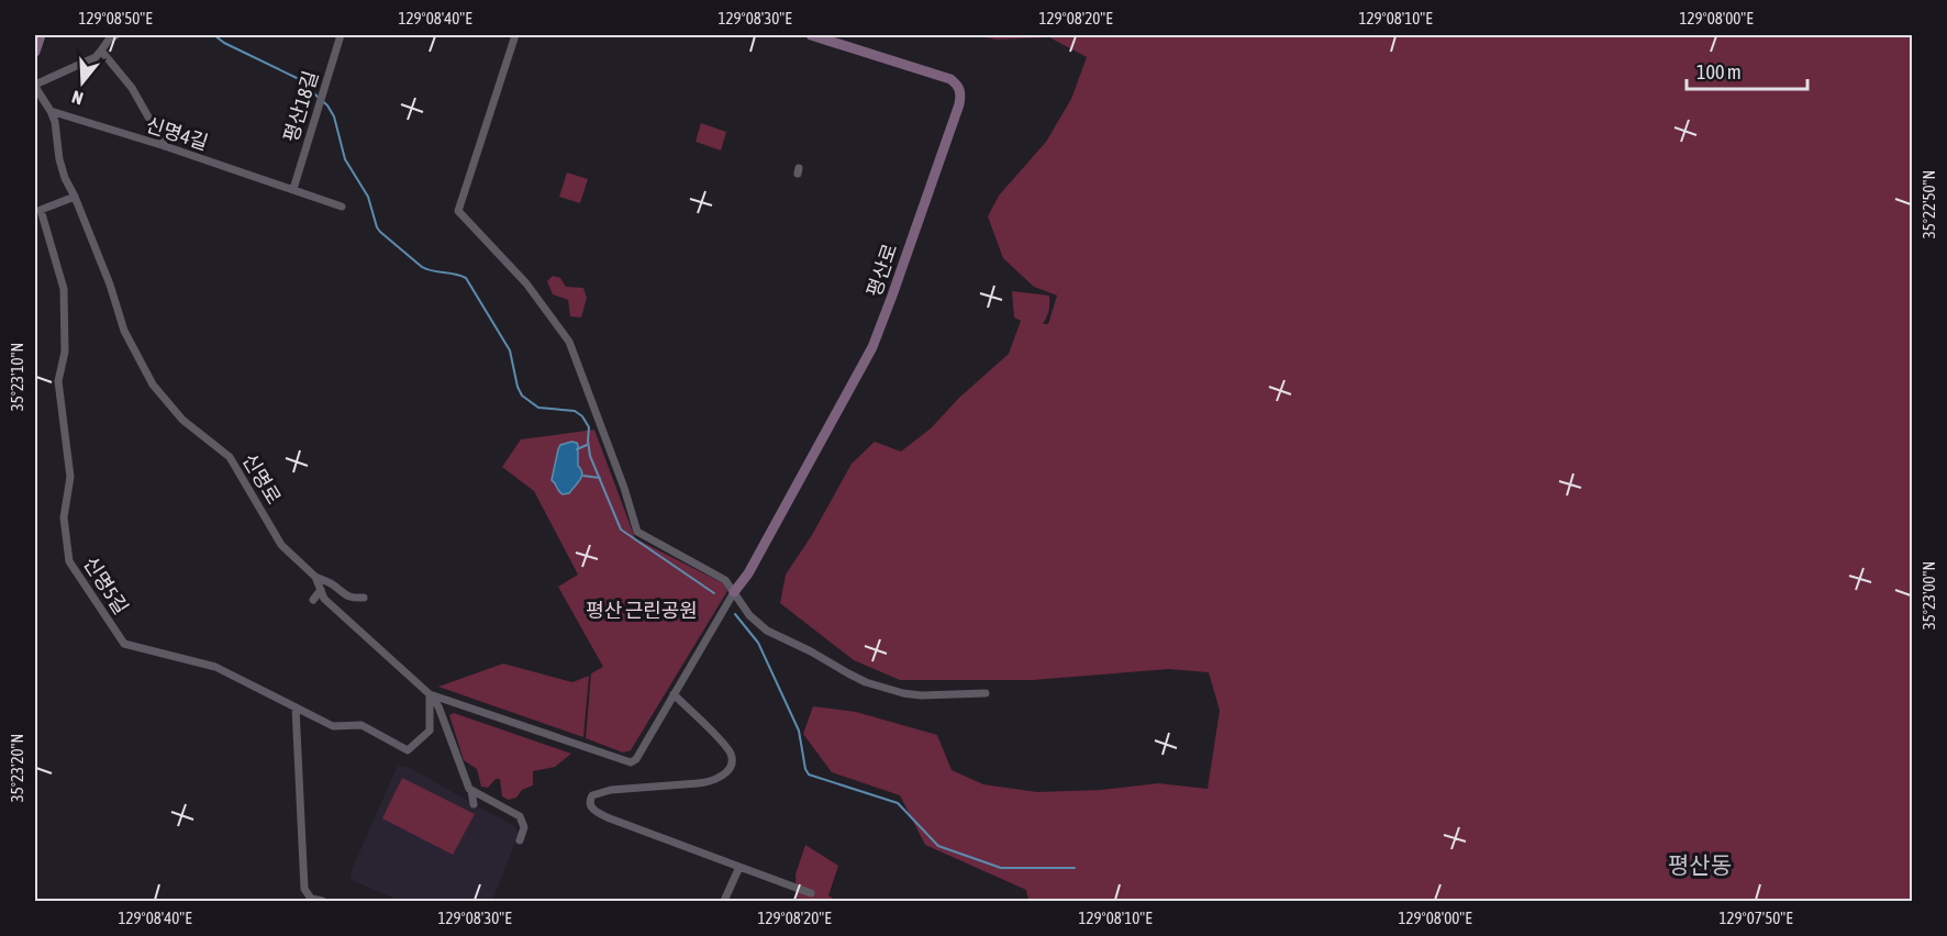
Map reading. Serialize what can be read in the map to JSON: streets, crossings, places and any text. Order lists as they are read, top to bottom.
{
  "streets": {
    "street": [
      "평산18길",
      "신명4길",
      "평산로",
      "신명로",
      "신명5길"
    ]
  },
  "crossings": [
    ["평산18길", "신명4길"],
    ["신명4길", "신명로"],
    ["신명로", "신명5길"]
  ],
  "districts": ["평산동"],
  "parks": ["평산 근린공원"],
  "scale_bar": "100 m",
  "north": "bottom",
  "coordinates": [
    "129°08'50\"E",
    "129°08'40\"E",
    "129°08'30\"E",
    "129°08'20\"E",
    "129°08'10\"E",
    "129°08'00\"E",
    "35°22'50\"N",
    "35°23'10\"N",
    "35°23'00\"N",
    "35°23'20\"N",
    "129°07'50\"E"
  ]
}
